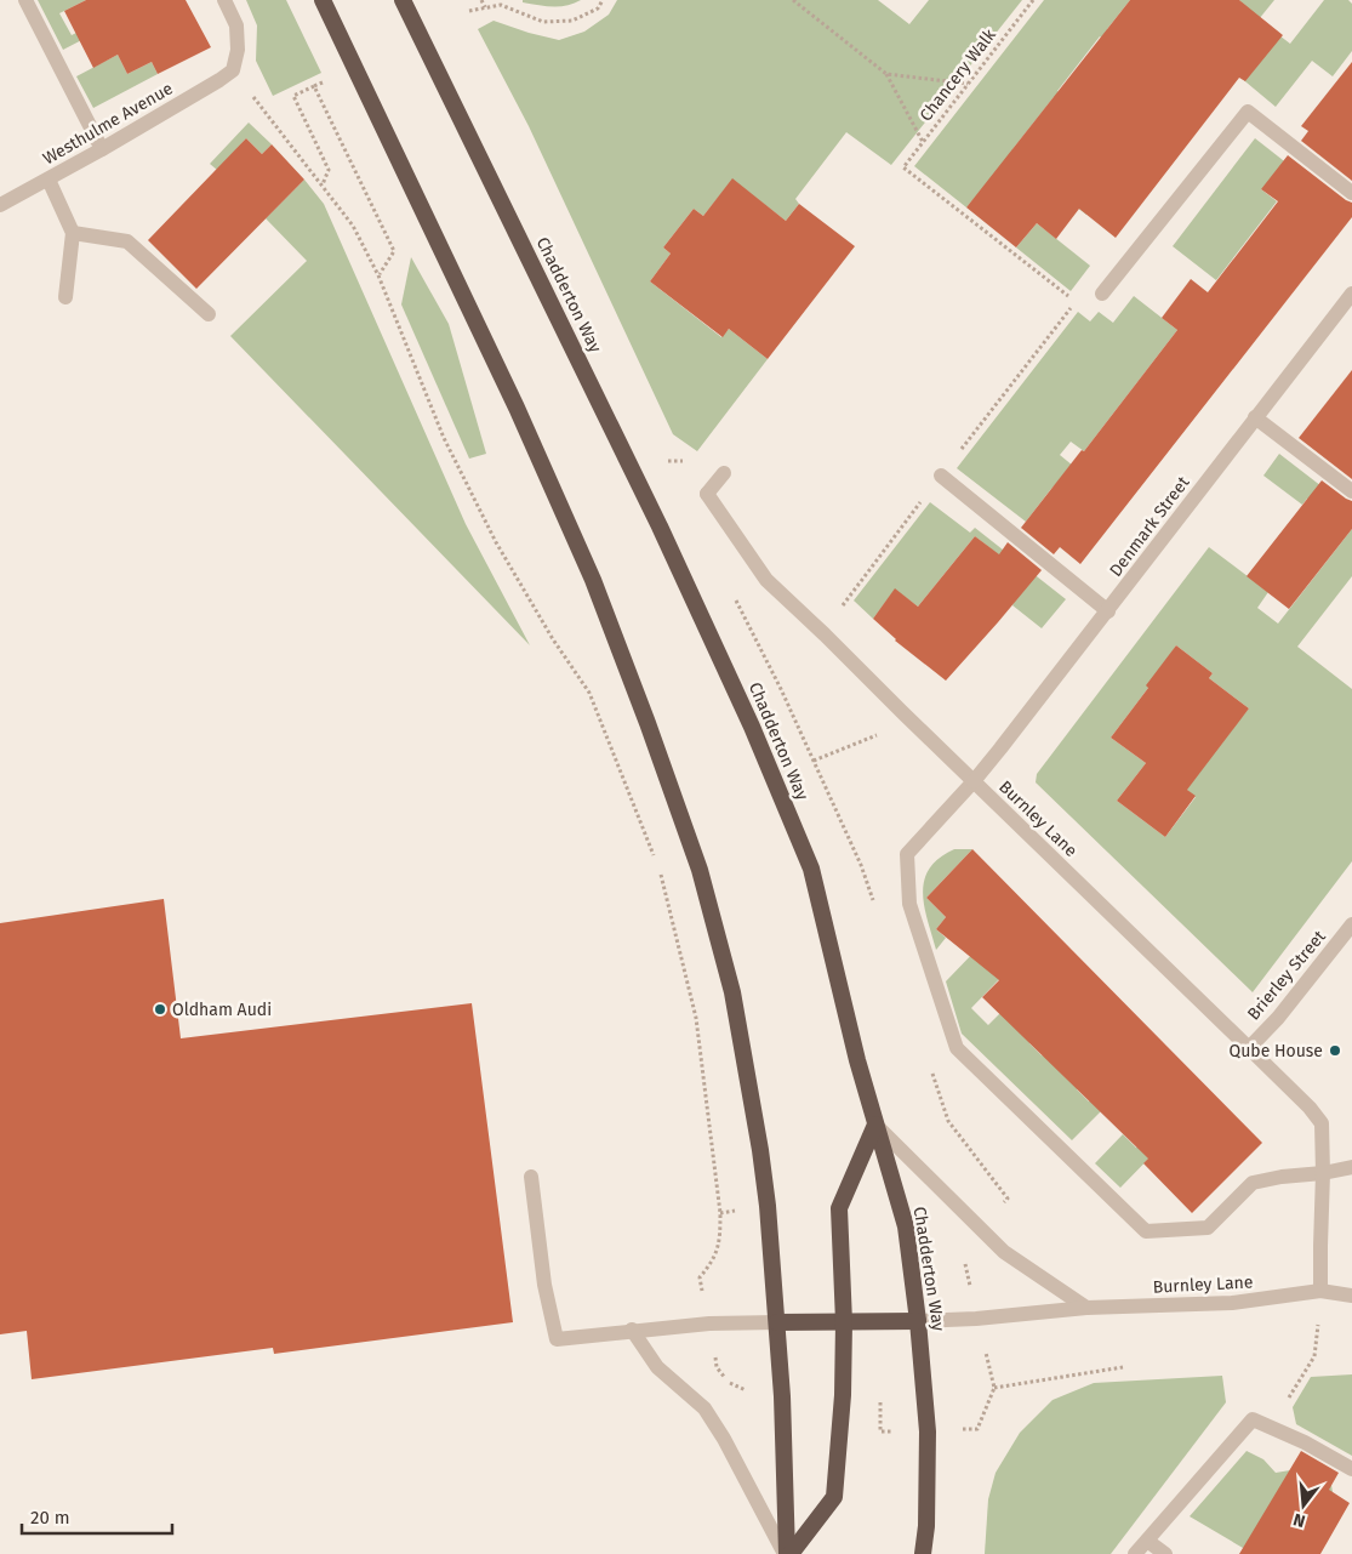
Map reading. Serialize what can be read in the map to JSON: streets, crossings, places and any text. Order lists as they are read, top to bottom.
{
  "streets": {
    "highway": ["Chadderton Way"],
    "street": [
      "Westhulme Avenue",
      "Denmark Street",
      "Burnley Lane",
      "Brierley Street"
    ],
    "path": ["Chancery Walk"]
  },
  "crossings": [
    ["Chadderton Way", "Burnley Lane"],
    ["Denmark Street", "Burnley Lane"],
    ["Burnley Lane", "Brierley Street"]
  ],
  "places": ["Oldham Audi", "Qube House"],
  "scale_bar": "20 m",
  "north": "bottom"
}
